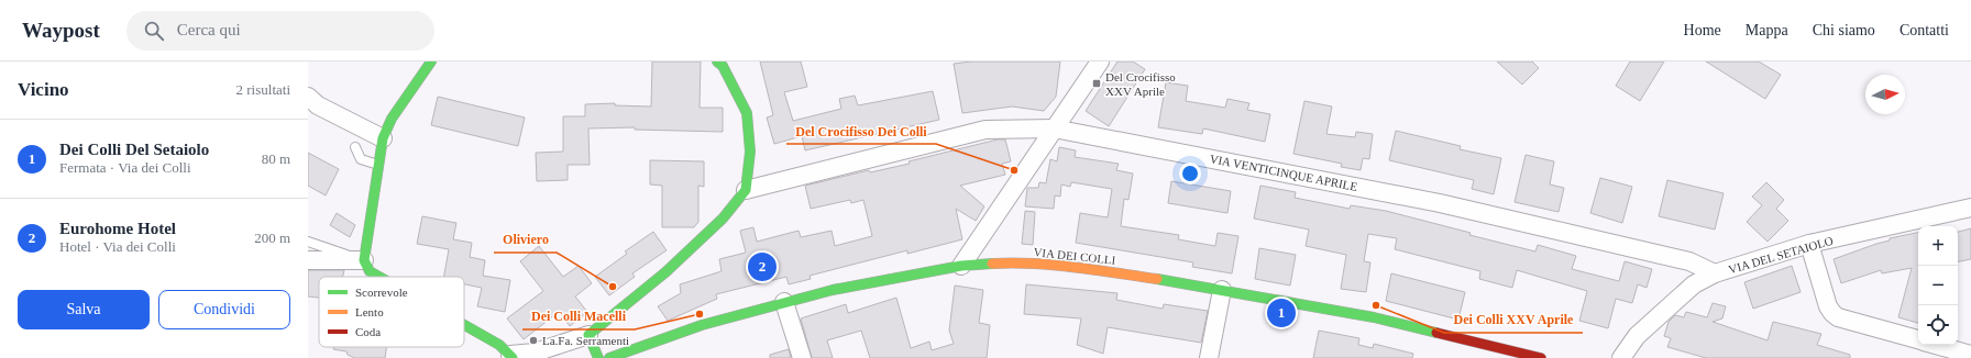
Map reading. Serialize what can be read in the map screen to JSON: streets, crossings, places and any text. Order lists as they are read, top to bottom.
{
  "streets": {
    "street": ["VIA VENTICINQUE APRILE", "VIA DEL SETAIOLO", "VIA DEI COLLI"]
  },
  "crossings": [
    ["VIA VENTICINQUE APRILE", "VIA DEL SETAIOLO"]
  ],
  "places": {
    "transit": ["Del Crocifisso XXV Aprile"],
    "other": [
      "Del Crocifisso Dei Colli",
      "Oliviero",
      "Dei Colli XXV Aprile",
      "Dei Colli Macelli",
      "La.Fa. Serramenti"
    ]
  },
  "legend": ["Scorrevole", "Lento", "Coda"],
  "north": "right",
  "page": {
    "header": "Waypost",
    "search": "Cerca qui",
    "nav": [
      "Home",
      "Mappa",
      "Chi siamo",
      "Contatti"
    ],
    "heading": ["Vicino", "2 risultati"],
    "list": [
      {
        "mark": "1",
        "name": "Dei Colli Del Setaiolo",
        "note": "Fermata · Via dei Colli",
        "value": "80 m"
      },
      {
        "mark": "2",
        "name": "Eurohome Hotel",
        "note": "Hotel · Via dei Colli",
        "value": "200 m"
      }
    ],
    "map_buttons": ["+", "−"],
    "pins": ["2", "1"],
    "buttons": ["Salva", "Condividi"]
  }
}
